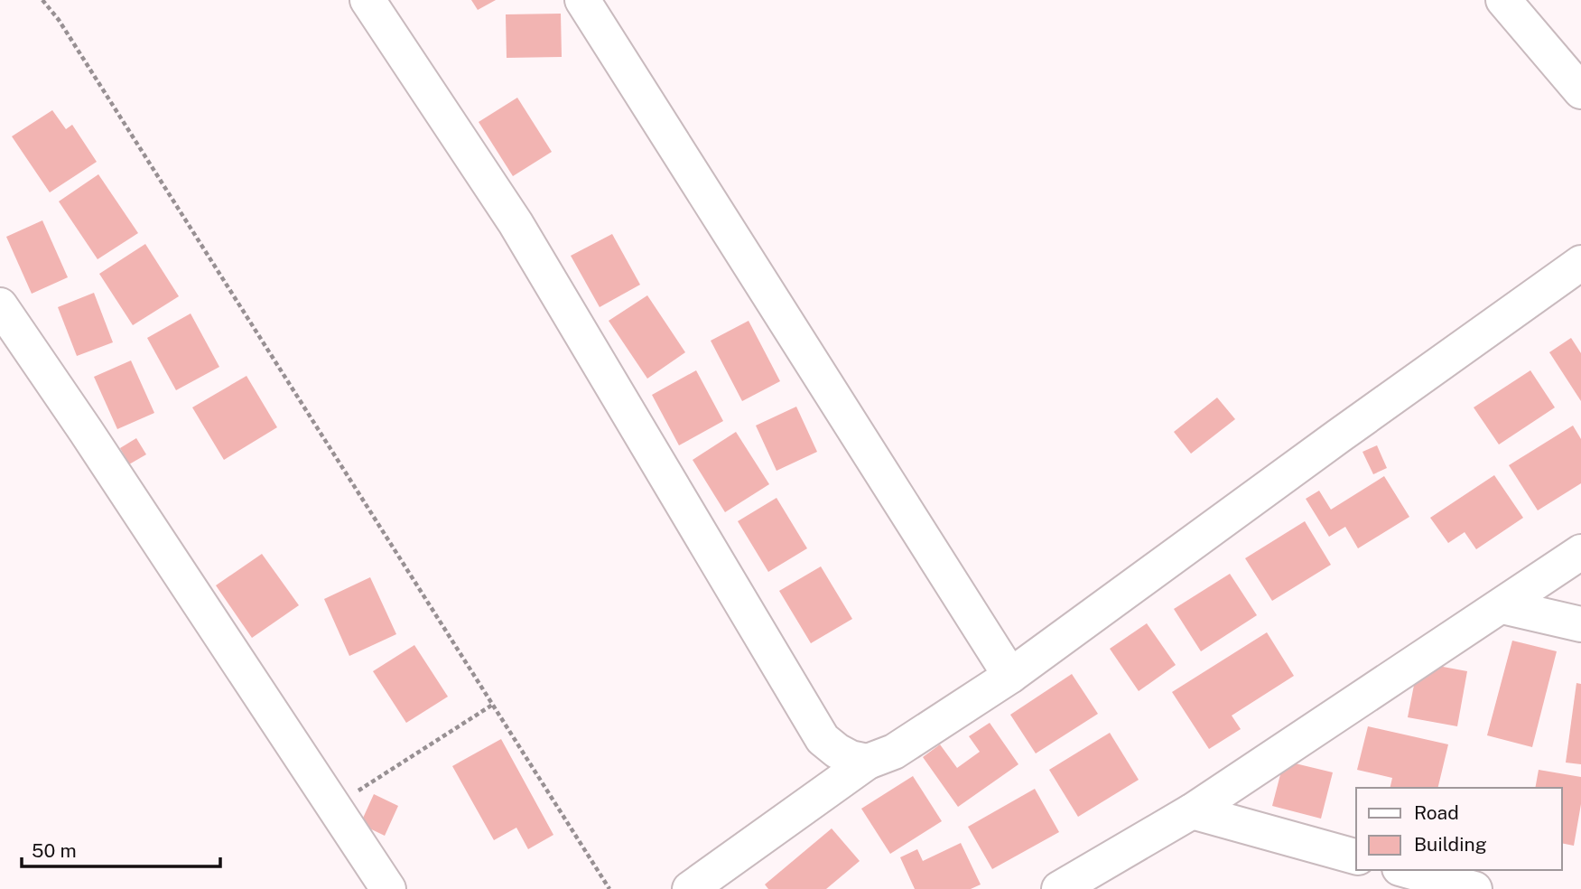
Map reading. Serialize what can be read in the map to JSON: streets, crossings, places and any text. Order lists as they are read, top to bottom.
{
  "legend": ["Road", "Building"],
  "scale_bar": "50 m"
}
